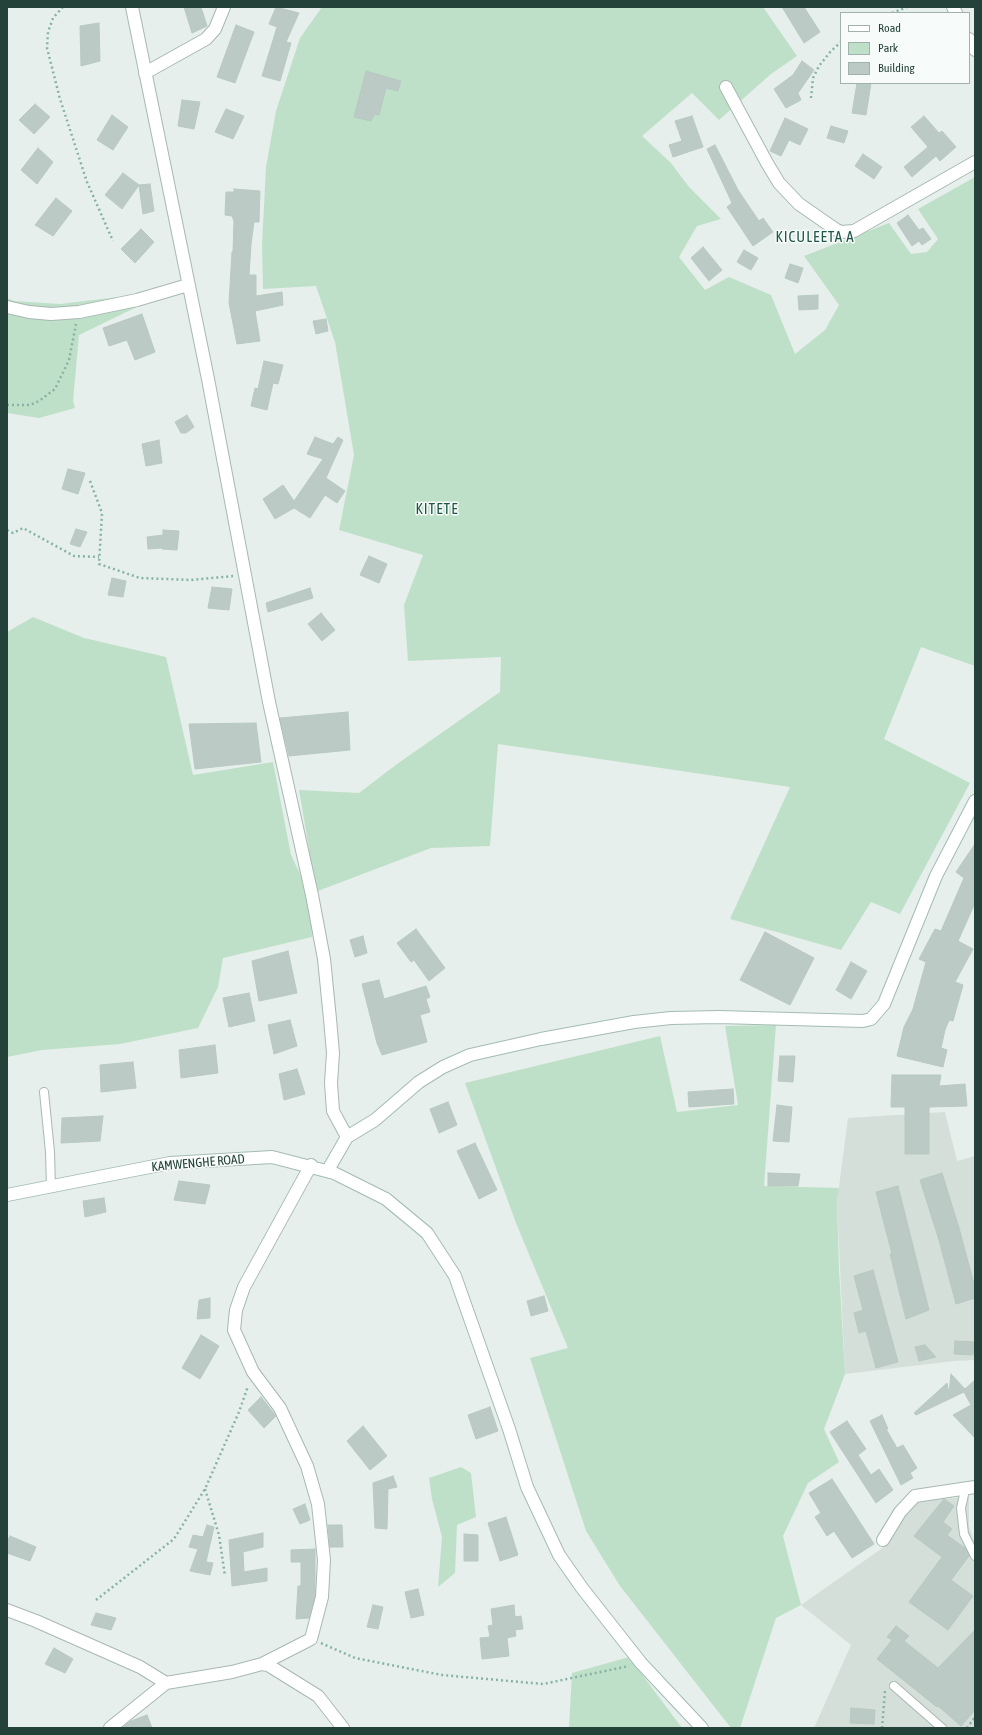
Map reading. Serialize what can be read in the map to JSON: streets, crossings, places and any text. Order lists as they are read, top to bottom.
{
  "streets": {
    "street": ["KAMWENGHE ROAD"]
  },
  "districts": ["KICULEETA A", "KITETE"],
  "legend": ["Road", "Park", "Building"]
}
